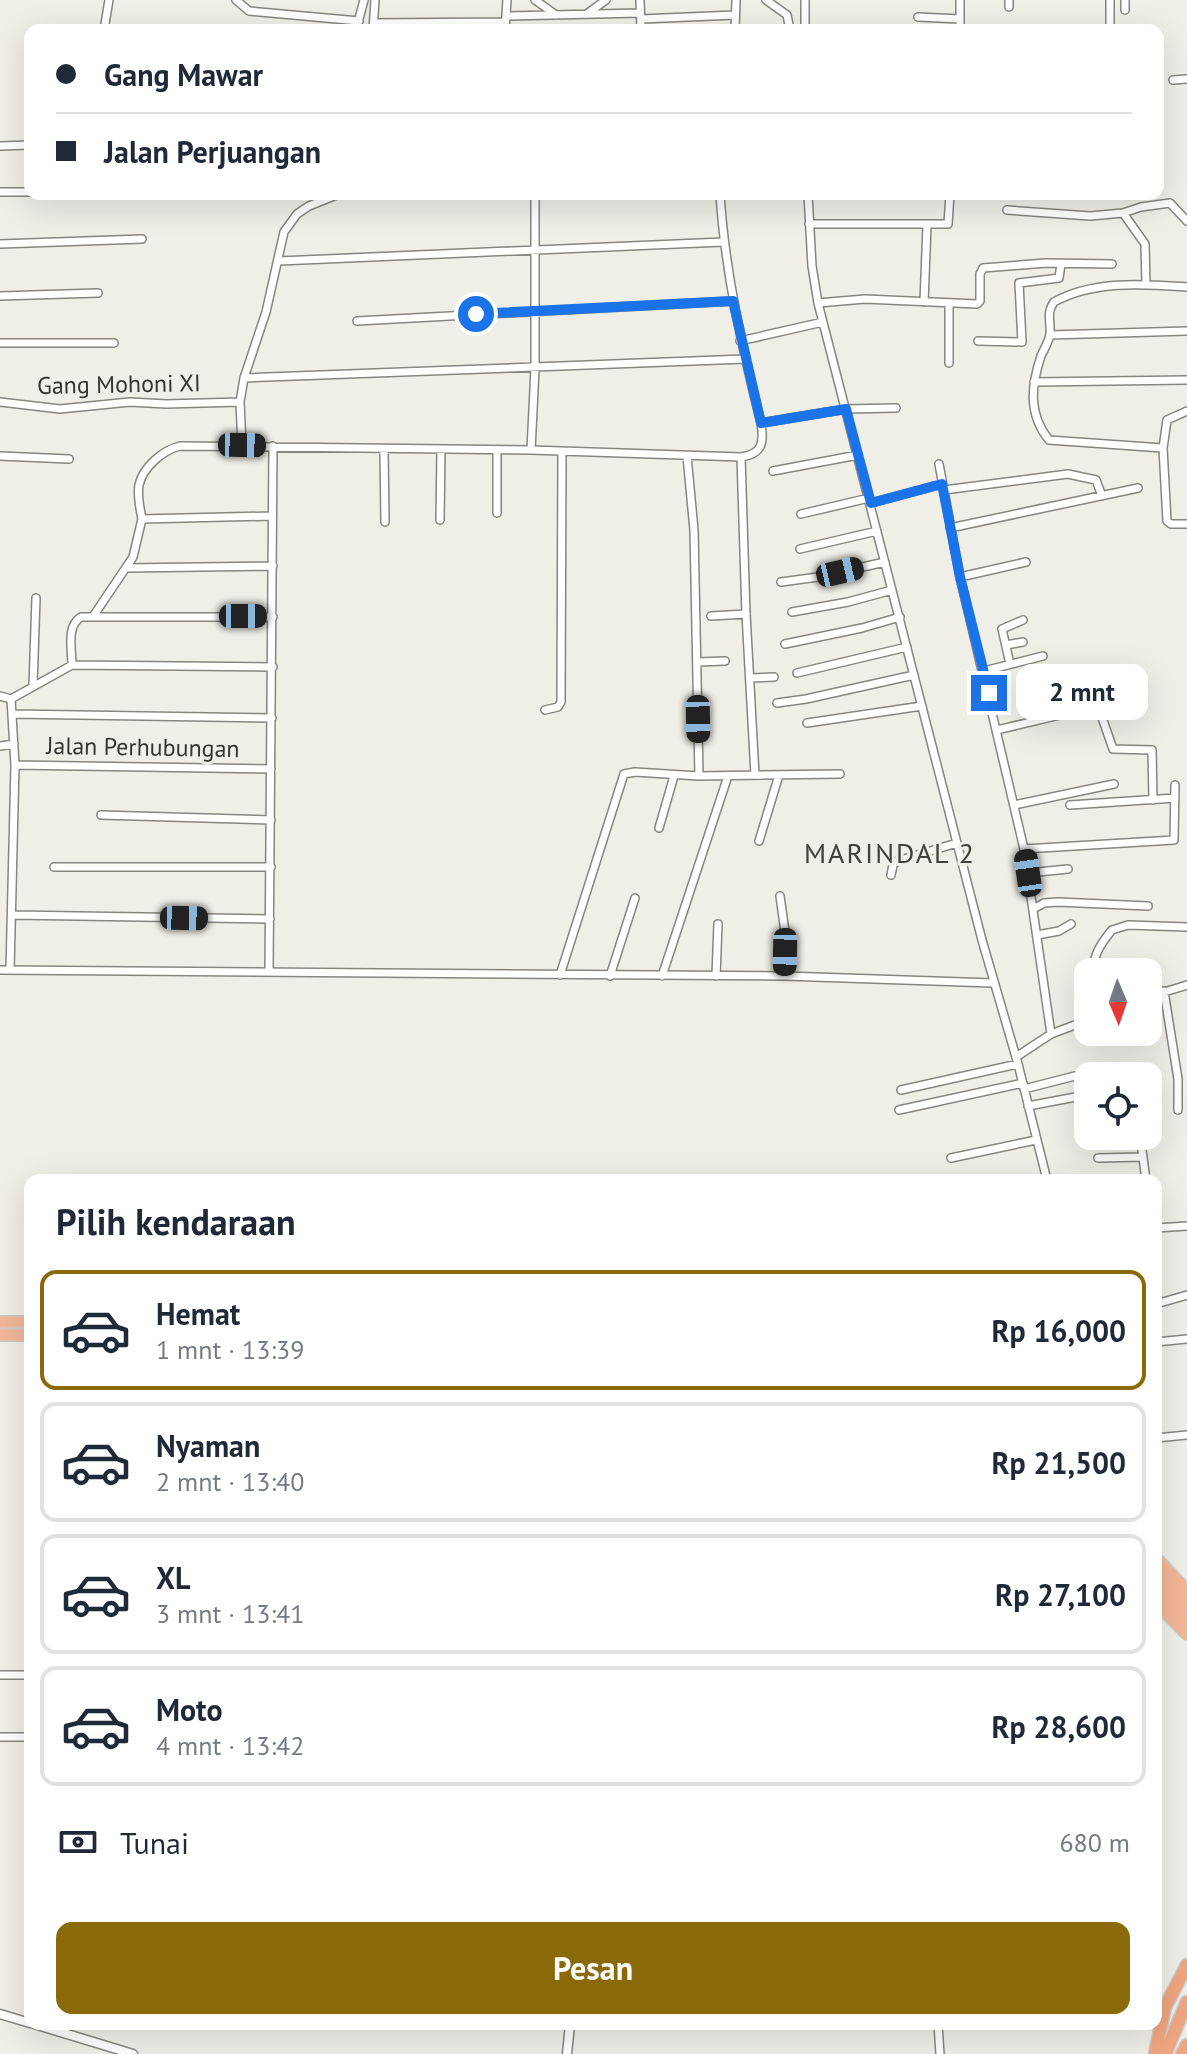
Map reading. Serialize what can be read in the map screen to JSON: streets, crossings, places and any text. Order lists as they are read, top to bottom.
{
  "streets": {
    "street": ["Gang Mohoni XI", "Jalan Perhubungan"]
  },
  "districts": ["MARINDAL 2"],
  "north": "bottom",
  "page": {
    "banner": ["Gang Mawar", "Jalan Perjuangan"],
    "bubble": "2 mnt",
    "heading": "Pilih kendaraan",
    "list": [
      {
        "name": "Hemat",
        "note": "1 mnt · 13:39",
        "value": "Rp 16,000"
      },
      {
        "name": "Nyaman",
        "note": "2 mnt · 13:40",
        "value": "Rp 21,500"
      },
      {
        "name": "XL",
        "note": "3 mnt · 13:41",
        "value": "Rp 27,100"
      },
      {
        "name": "Moto",
        "note": "4 mnt · 13:42",
        "value": "Rp 28,600"
      }
    ],
    "pay": ["Tunai", "680 m"],
    "buttons": "Pesan"
  }
}
